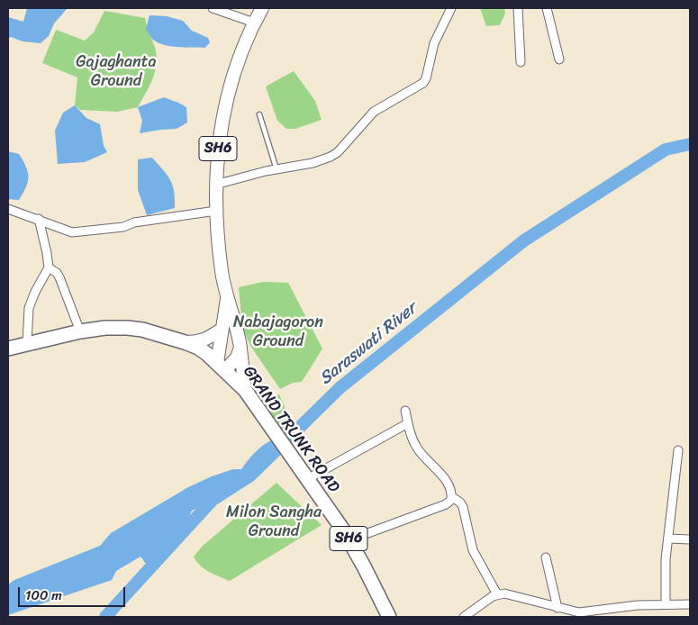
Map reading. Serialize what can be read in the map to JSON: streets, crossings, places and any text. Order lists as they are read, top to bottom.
{
  "streets": {
    "highway": ["SH6", "GRAND TRUNK ROAD"]
  },
  "crossings": [
    ["SH6", "GRAND TRUNK ROAD"]
  ],
  "water": ["Saraswati River"],
  "parks": ["Gajaghanta Ground", "Nabajagoron Ground", "Milon Sangha Ground"],
  "scale_bar": "100 m"
}
